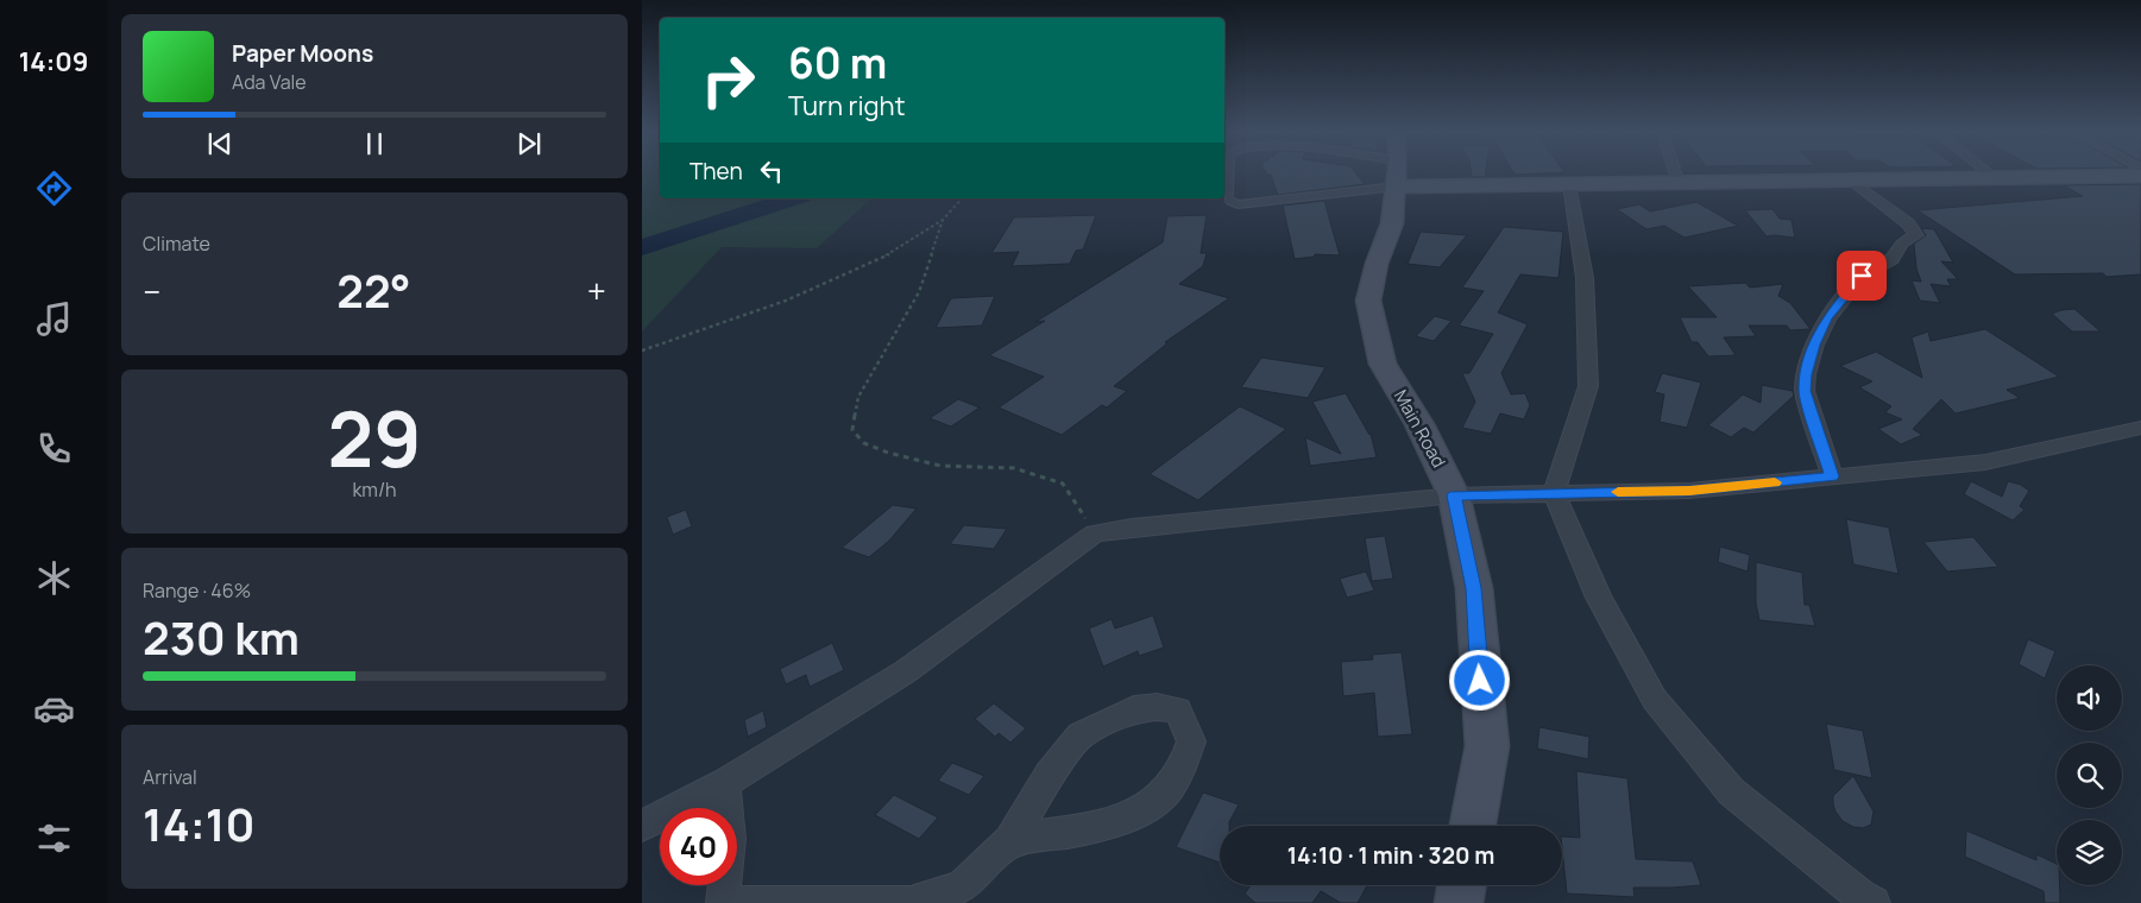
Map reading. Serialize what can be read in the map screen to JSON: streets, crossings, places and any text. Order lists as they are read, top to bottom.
{
  "streets": {
    "main road": ["Main Road"]
  },
  "page": {
    "tabs": "14:09",
    "turn": ["60 m", "Turn right"],
    "song": ["Paper Moons", "Ada Vale"],
    "then": "Then",
    "tile": [
      "Climate",
      ["29", "km/h"],
      ["Range · 46%", "230 km"],
      ["Arrival", "14:10"]
    ],
    "heat": ["−", "22°", "+"],
    "limit": "40",
    "trip": "14:10 · 1 min · 320 m"
  }
}
